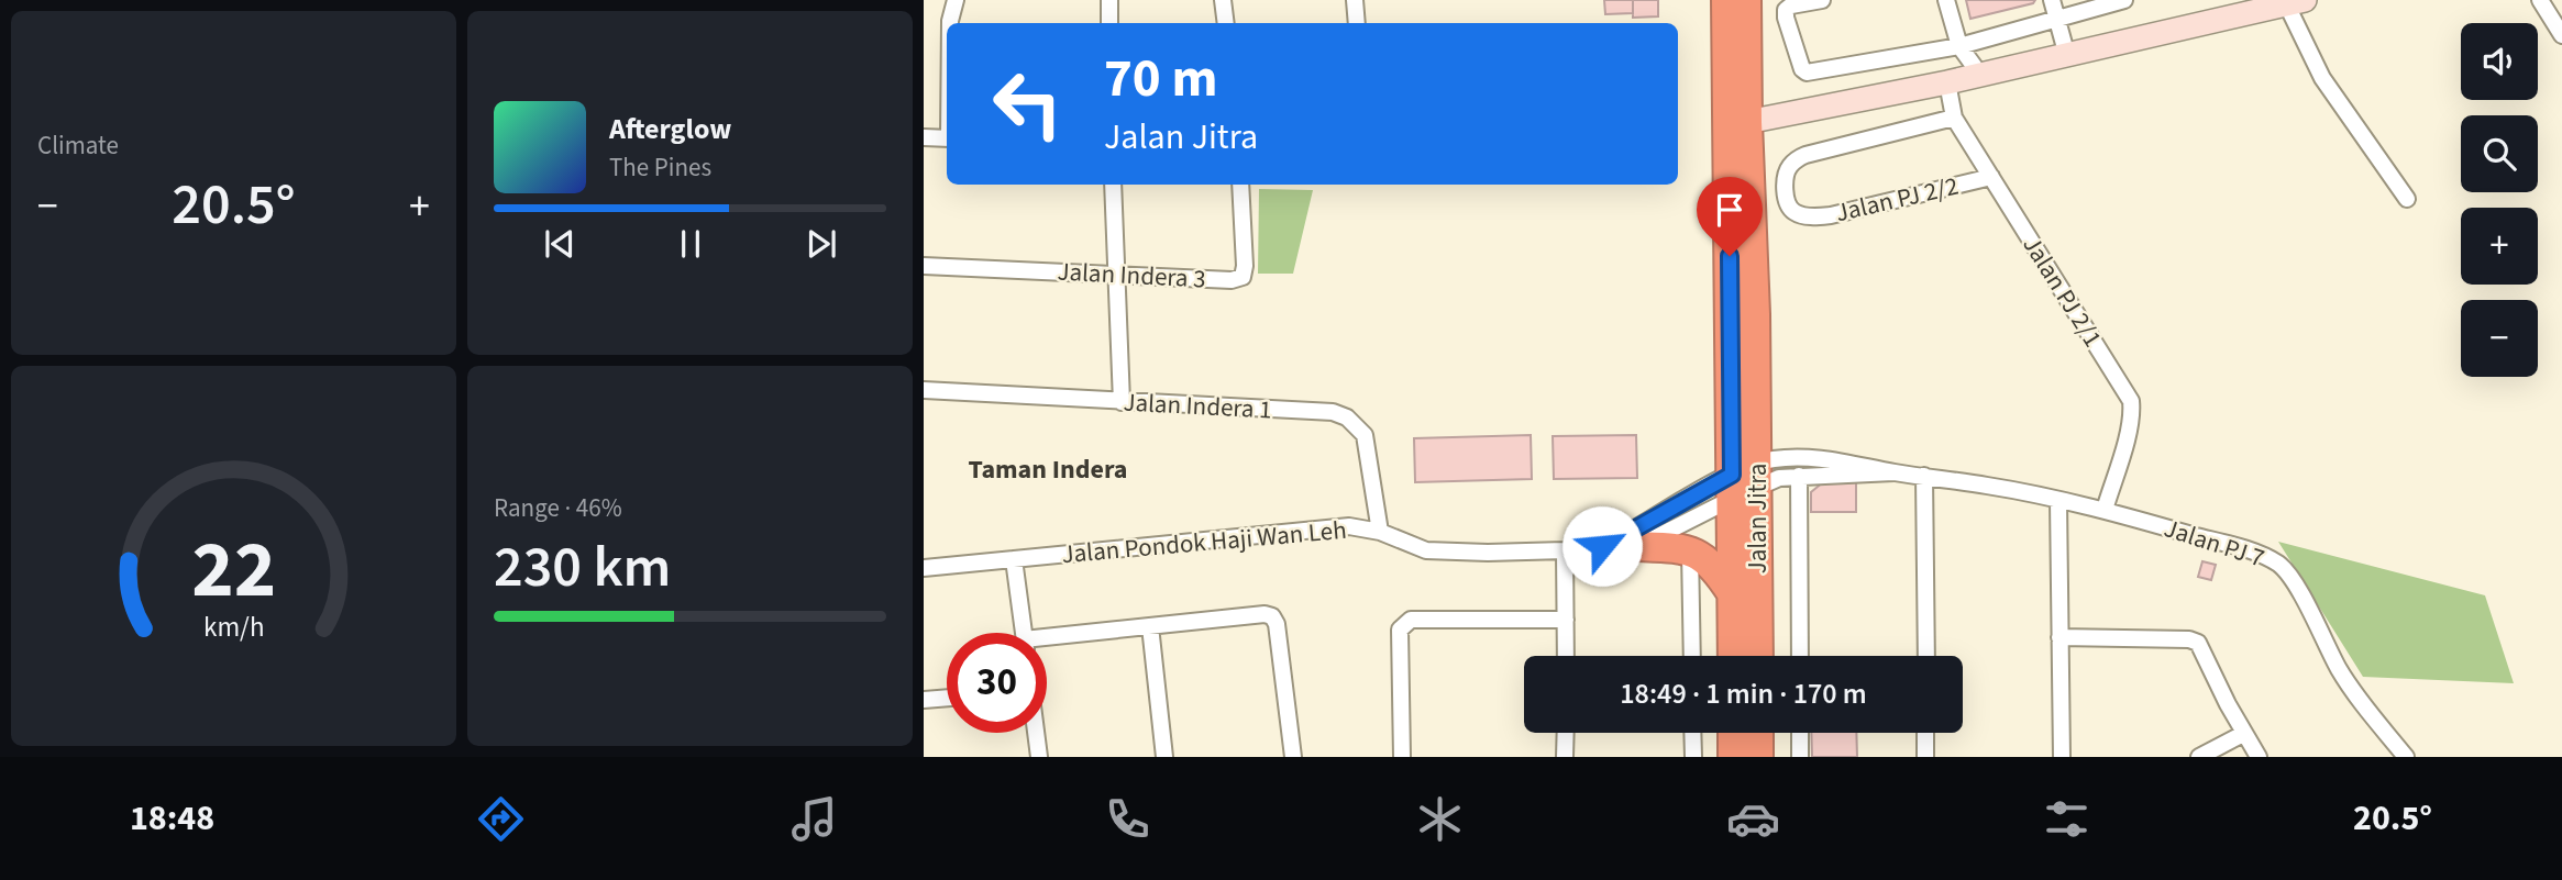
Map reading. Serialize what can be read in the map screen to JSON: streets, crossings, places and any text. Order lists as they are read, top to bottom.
{
  "streets": {
    "highway": ["Jalan Jitra"],
    "street": [
      "Jalan PJ 2/2",
      "Jalan Indera 3",
      "Jalan PJ 2/1",
      "Jalan Indera 1",
      "Jalan Pondok Haji Wan Leh",
      "Jalan PJ 7"
    ]
  },
  "crossings": [
    ["Jalan PJ 2/2", "Jalan PJ 2/1"],
    ["Jalan PJ 2/1", "Jalan PJ 7"],
    ["Jalan Indera 1", "Jalan Pondok Haji Wan Leh"],
    ["Jalan Jitra", "Jalan Pondok Haji Wan Leh"]
  ],
  "districts": ["Taman Indera"],
  "page": {
    "tile": [
      "Climate",
      ["Range · 46%", "230 km"]
    ],
    "map_buttons": ["+", "−"],
    "turn": ["70 m", "Jalan Jitra"],
    "song": ["Afterglow", "The Pines"],
    "heat": ["−", "20.5°", "+"],
    "limit": "30",
    "trip": "18:49 · 1 min · 170 m",
    "tabs": ["18:48", "20.5°"],
    "gauge": ["22", "km/h"]
  }
}
